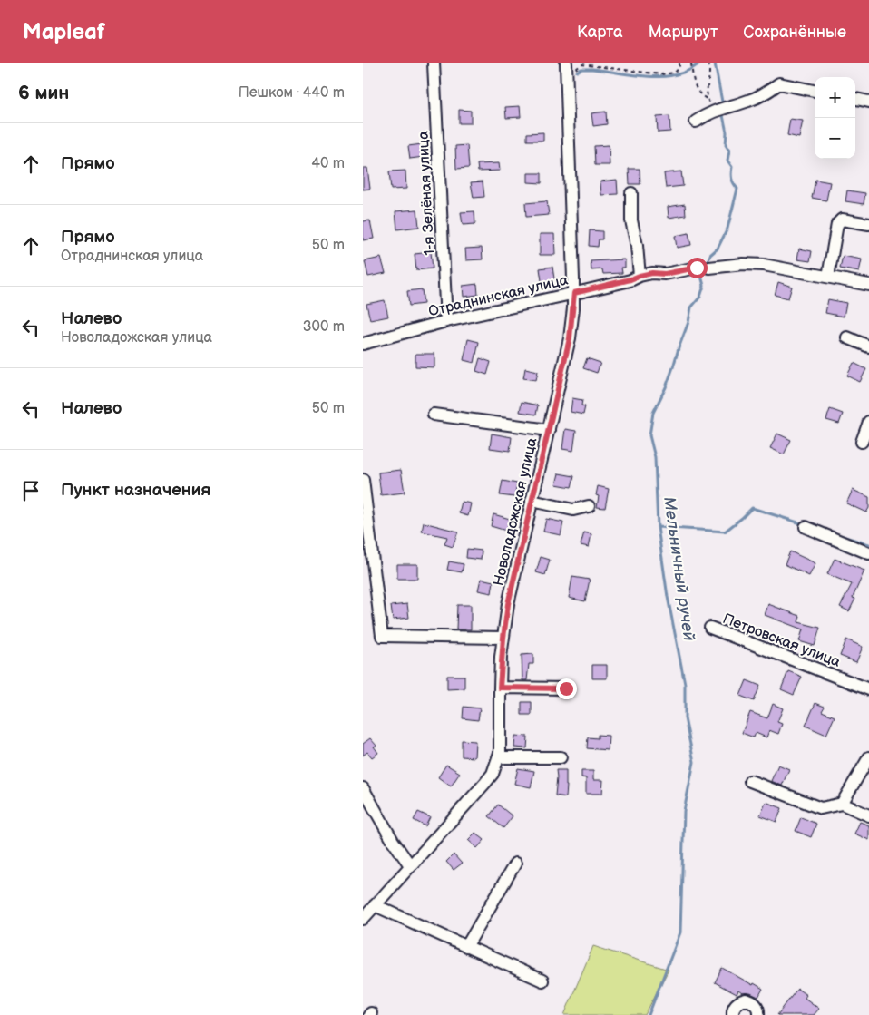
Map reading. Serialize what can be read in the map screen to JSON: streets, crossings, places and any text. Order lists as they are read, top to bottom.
{
  "streets": {
    "street": [
      "1-я Зелёная улица",
      "Отраднинская улица",
      "Новоладожская улица",
      "Петровская улица"
    ]
  },
  "crossings": [
    ["1-я Зелёная улица", "Отраднинская улица"],
    ["Отраднинская улица", "Новоладожская улица"]
  ],
  "water": ["Мельничный ручей"],
  "page": {
    "header": "Mapleaf",
    "nav": ["Карта", "Маршрут", "Сохранённые"],
    "heading": ["6 мин", "Пешком · 440 m"],
    "map_buttons": ["+", "−"],
    "list": [
      ["Прямо", "40 m"],
      ["Прямо", "Отраднинская улица", "50 m"],
      ["Налево", "Новоладожская улица", "300 m"],
      ["Налево", "50 m"],
      "Пункт назначения"
    ]
  }
}
